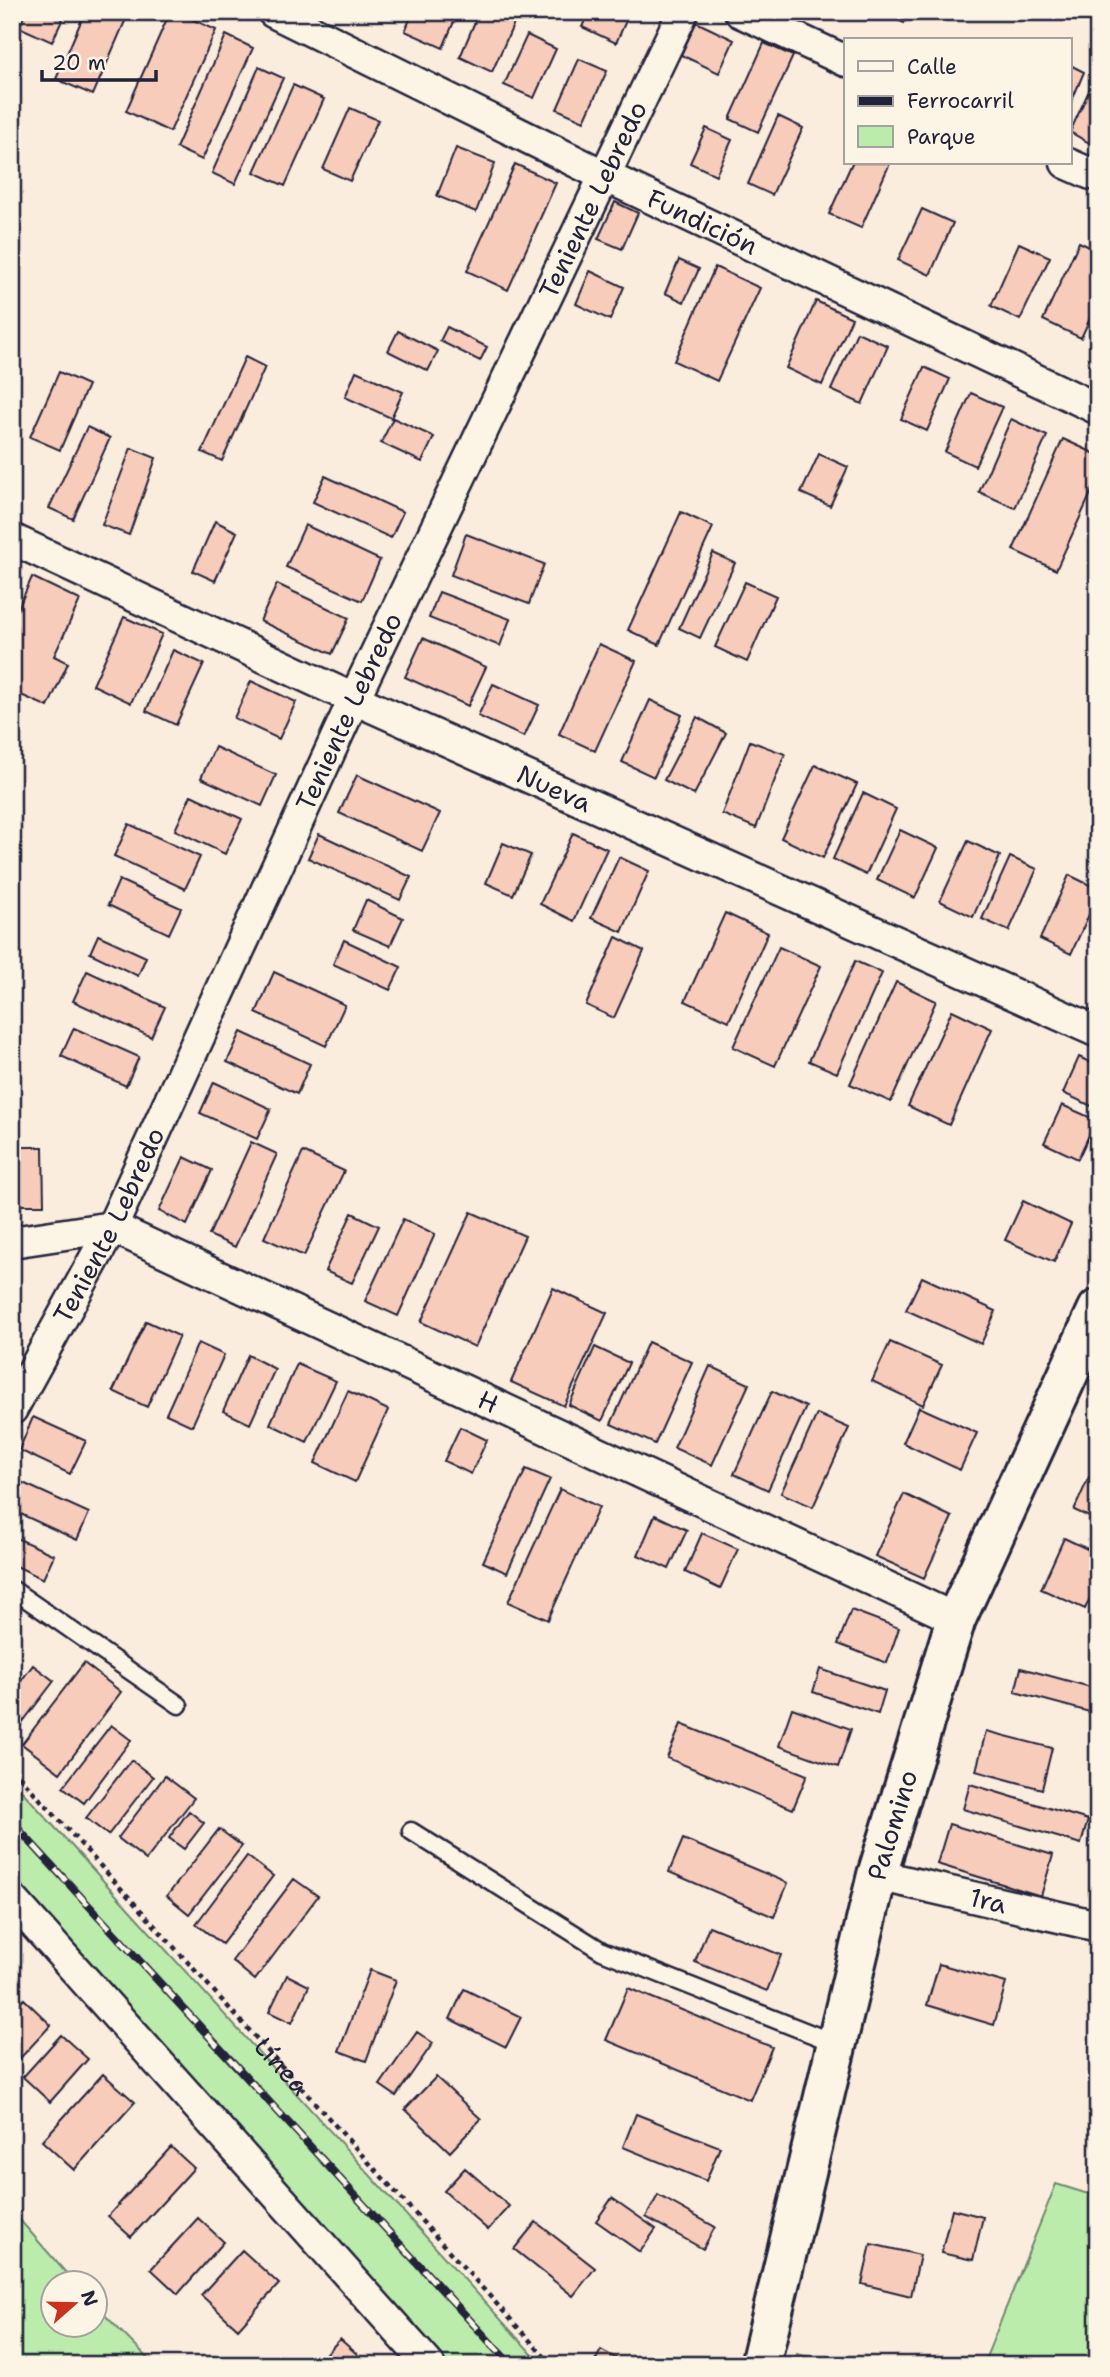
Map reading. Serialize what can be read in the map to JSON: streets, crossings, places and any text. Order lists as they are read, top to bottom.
{
  "streets": {
    "street": [
      "Teniente Lebredo",
      "Fundición",
      "Nueva",
      "H",
      "Palomino",
      "1ra"
    ],
    "path": ["Línea"]
  },
  "crossings": [
    ["Teniente Lebredo", "Fundición"],
    ["Teniente Lebredo", "Nueva"],
    ["Teniente Lebredo", "H"],
    ["H", "Palomino"],
    ["Palomino", "1ra"]
  ],
  "legend": ["Calle", "Ferrocarril", "Parque"],
  "scale_bar": "20 m",
  "north": "right"
}
